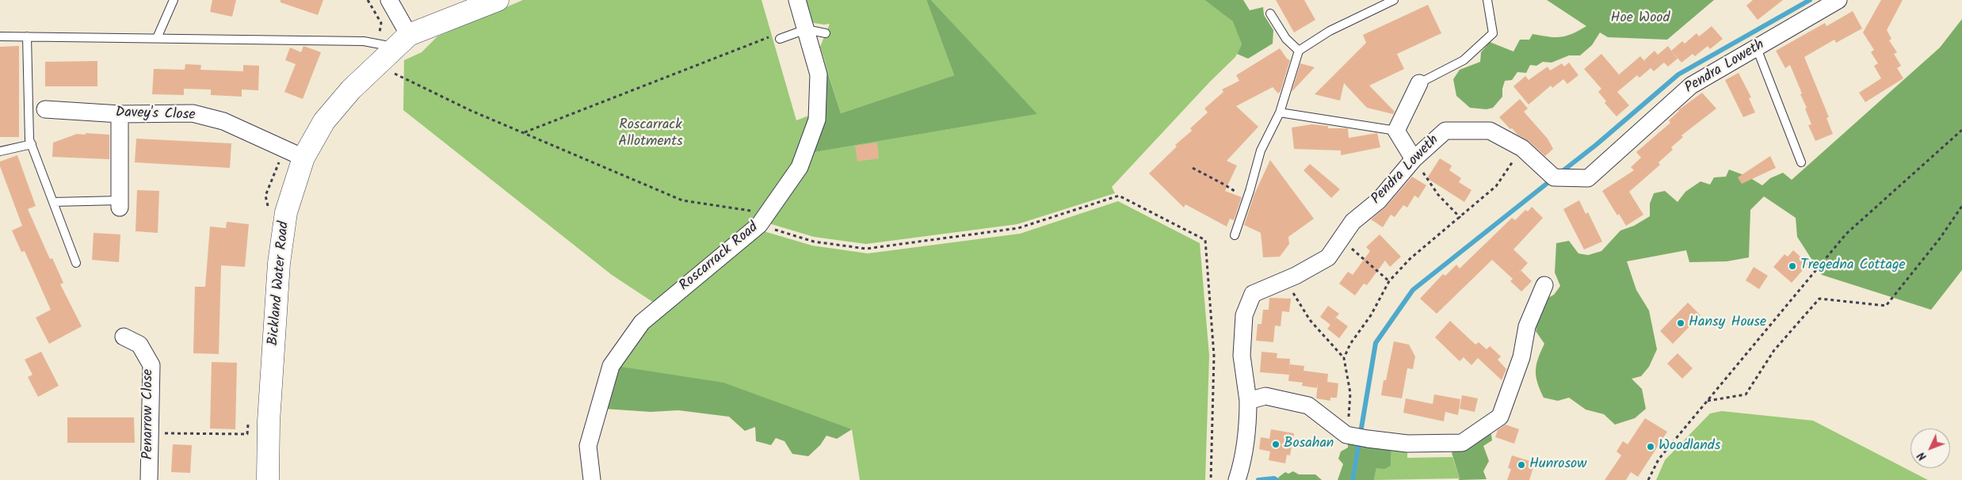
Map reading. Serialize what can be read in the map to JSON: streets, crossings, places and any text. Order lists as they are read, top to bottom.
{
  "streets": {
    "street": [
      "Pendra Loweth",
      "Davey's Close",
      "Roscarrack Road",
      "Bickland Water Road",
      "Penarrow Close"
    ]
  },
  "crossings": [
    ["Davey's Close", "Bickland Water Road"]
  ],
  "parks": ["Hoe Wood", "Roscarrack Allotments"],
  "places": [
    "Tregedna Cottage",
    "Hansy House",
    "Bosahan",
    "Woodlands",
    "Hunrosow"
  ],
  "north": "bottom left"
}
